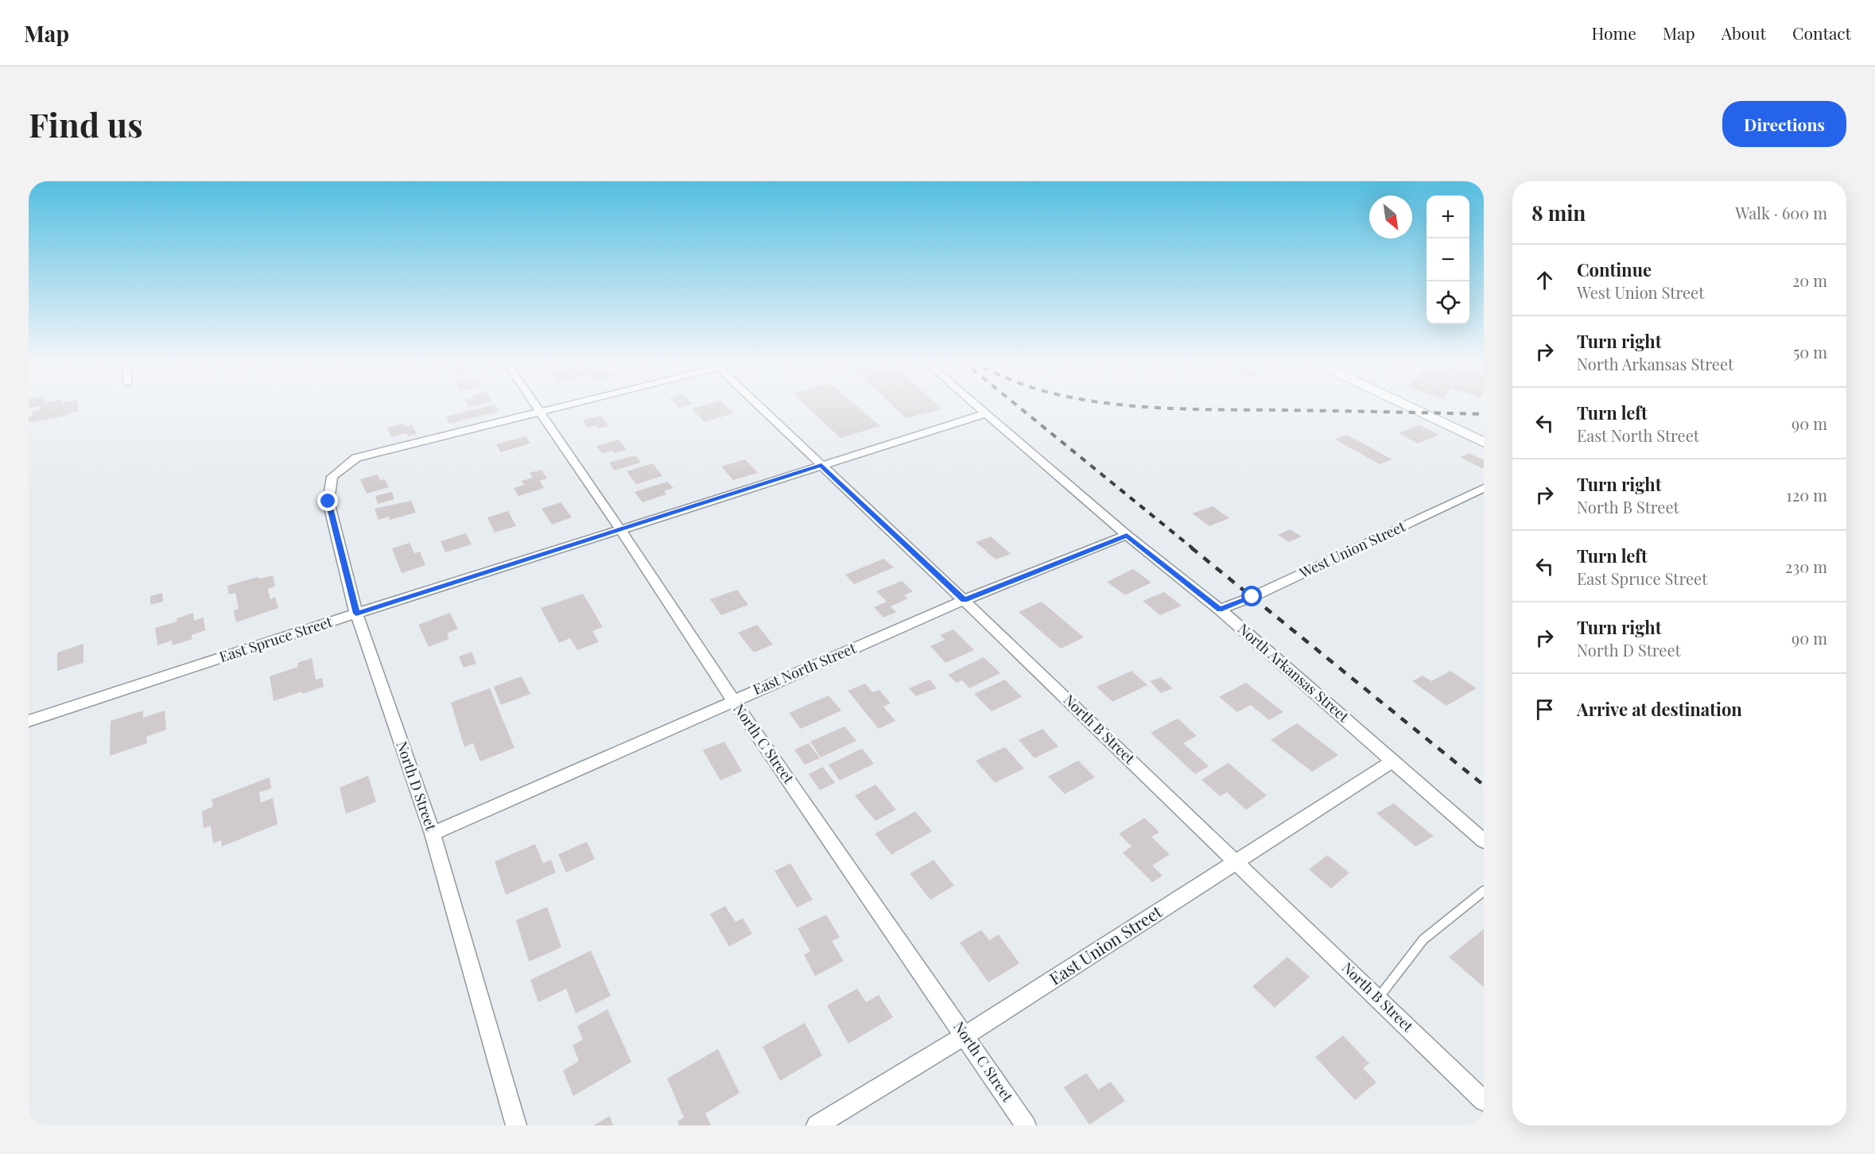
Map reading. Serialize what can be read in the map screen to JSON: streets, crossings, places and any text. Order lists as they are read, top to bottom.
{
  "streets": {
    "street": [
      "West Union Street",
      "East Spruce Street",
      "East North Street",
      "North Arkansas Street",
      "North B Street",
      "North C Street",
      "North D Street",
      "East Union Street"
    ]
  },
  "crossings": [
    ["West Union Street", "North Arkansas Street"],
    ["East Spruce Street", "North Arkansas Street"],
    ["East Spruce Street", "North B Street"],
    ["East Spruce Street", "North C Street"],
    ["East Spruce Street", "North D Street"],
    ["East North Street", "North Arkansas Street"],
    ["East North Street", "North B Street"],
    ["East North Street", "North C Street"],
    ["East North Street", "North D Street"],
    ["North Arkansas Street", "East Union Street"],
    ["North B Street", "East Union Street"],
    ["North C Street", "North D Street"],
    ["North C Street", "East Union Street"]
  ],
  "north": "bottom right",
  "page": {
    "header": "Map",
    "nav": [
      "Home",
      "Map",
      "About",
      "Contact"
    ],
    "buttons": "Directions",
    "title": "Find us",
    "heading": ["8 min", "Walk · 600 m"],
    "map_buttons": ["+", "−"],
    "list": [
      ["Continue", "West Union Street", "20 m"],
      ["Turn right", "North Arkansas Street", "50 m"],
      ["Turn left", "East North Street", "90 m"],
      ["Turn right", "North B Street", "120 m"],
      ["Turn left", "East Spruce Street", "230 m"],
      ["Turn right", "North D Street", "90 m"],
      "Arrive at destination"
    ]
  }
}
